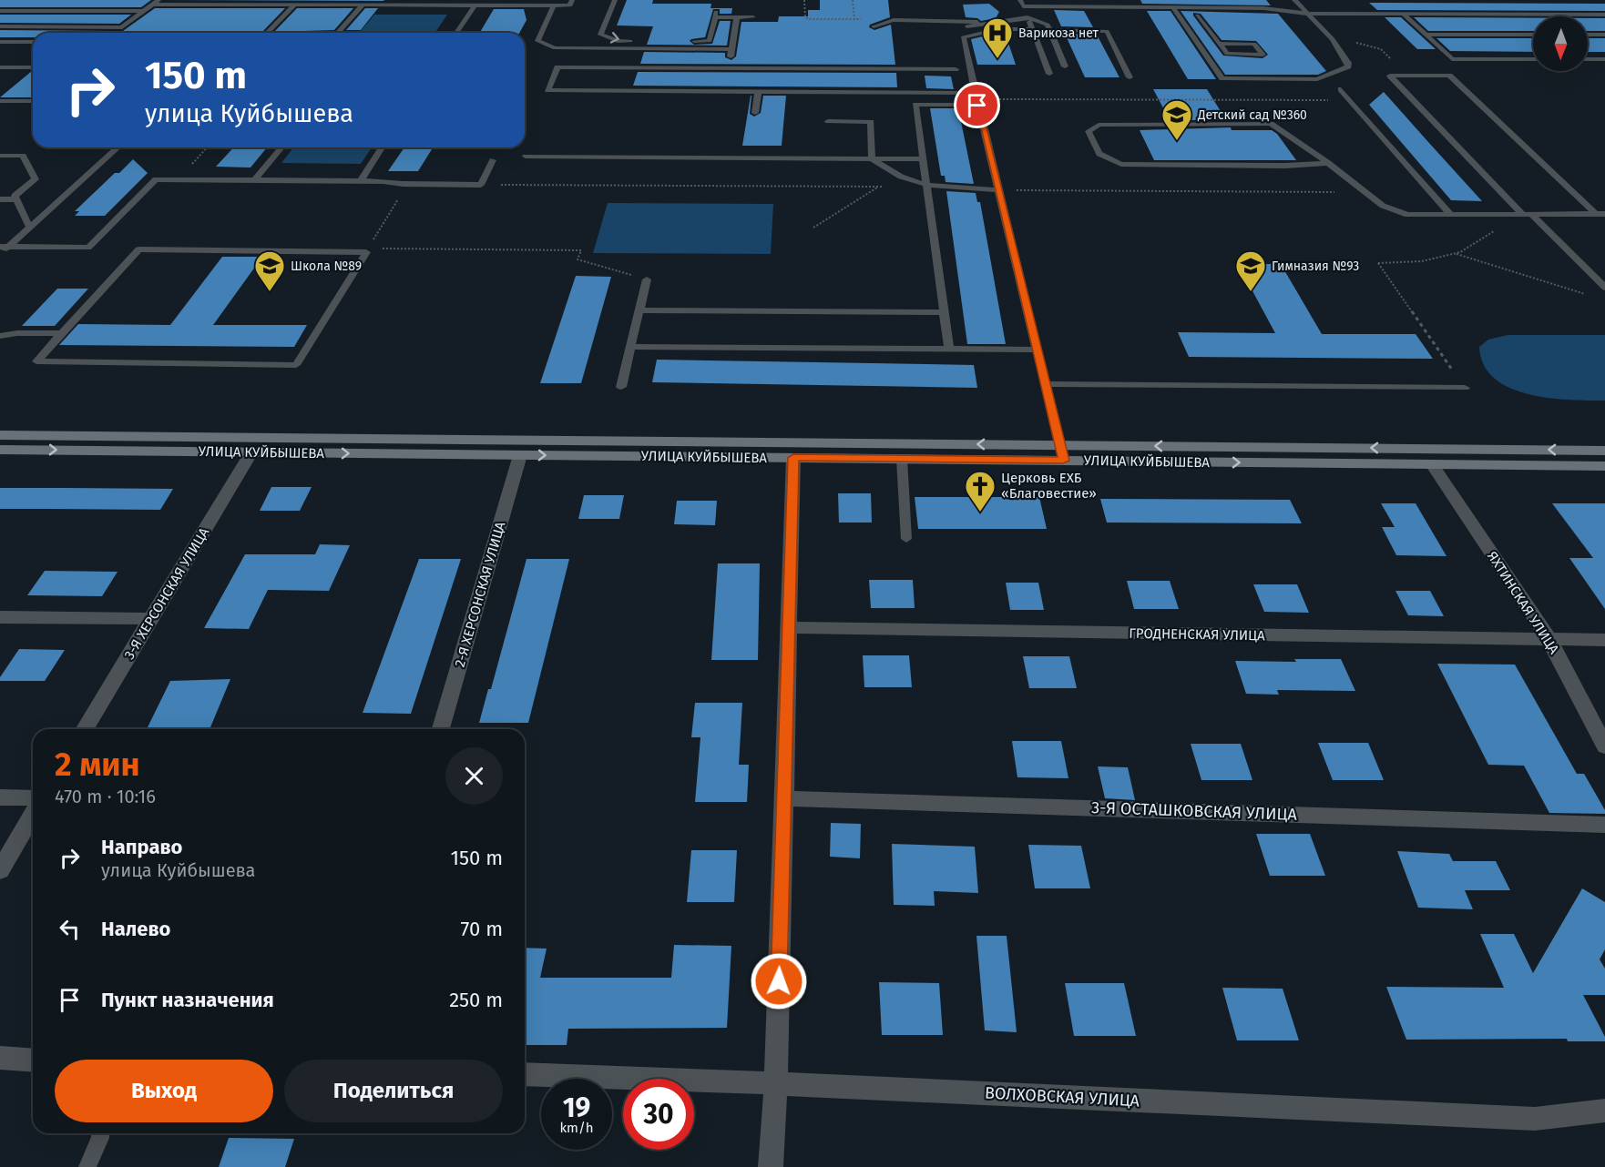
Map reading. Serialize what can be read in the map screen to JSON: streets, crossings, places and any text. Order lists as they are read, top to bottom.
{
  "streets": {
    "main road": ["УЛИЦА КУЙБЫШЕВА"],
    "street": [
      "3-Я ХЕРСОНСКАЯ УЛИЦА",
      "2-Я ХЕРСОНСКАЯ УЛИЦА",
      "ЯХТИНСКАЯ УЛИЦА",
      "ГРОДНЕНСКАЯ УЛИЦА",
      "3-Я ОСТАШКОВСКАЯ УЛИЦА",
      "ВОЛХОВСКАЯ УЛИЦА"
    ]
  },
  "crossings": [
    ["УЛИЦА КУЙБЫШЕВА", "3-Я ХЕРСОНСКАЯ УЛИЦА"],
    ["УЛИЦА КУЙБЫШЕВА", "2-Я ХЕРСОНСКАЯ УЛИЦА"],
    ["УЛИЦА КУЙБЫШЕВА", "ЯХТИНСКАЯ УЛИЦА"],
    ["ЯХТИНСКАЯ УЛИЦА", "ГРОДНЕНСКАЯ УЛИЦА"]
  ],
  "places": {
    "hospital": ["Варикоза нет"],
    "school or university": ["Детский сад №360", "Школа №89", "Гимназия №93"],
    "church": ["Церковь ЕХБ «Благовестие»"]
  },
  "north": "bottom",
  "page": {
    "turn": ["150 m", "улица Куйбышева"],
    "heading": ["2 мин", "470 m · 10:16"],
    "list": [
      {
        "name": "Направо",
        "note": "улица Куйбышева",
        "value": "150 m"
      },
      {
        "name": "Налево",
        "value": "70 m"
      },
      {
        "name": "Пункт назначения",
        "value": "250 m"
      }
    ],
    "buttons": ["Выход", "Поделиться"],
    "speed": "19 km/h",
    "limit": "30"
  }
}
